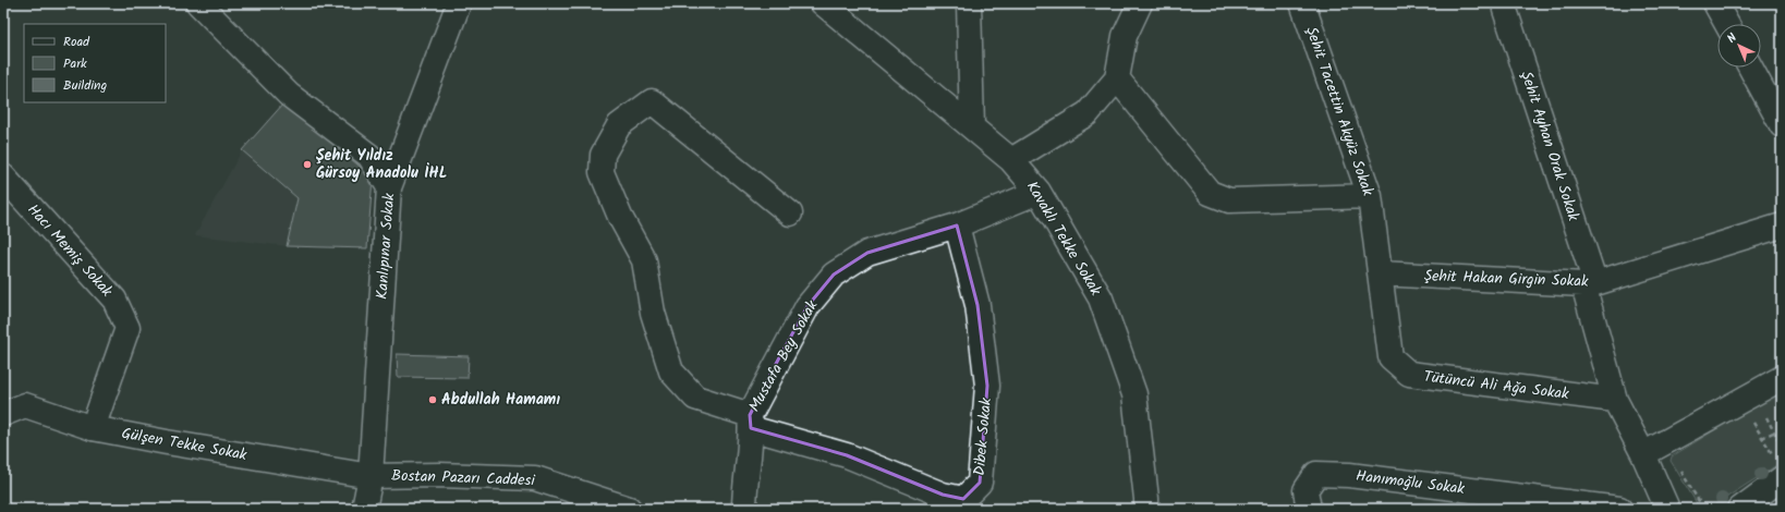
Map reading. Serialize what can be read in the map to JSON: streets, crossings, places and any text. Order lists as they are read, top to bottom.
{
  "streets": {
    "street": [
      "Şehit Tacettin Akyüz Sokak",
      "Şehit Ayhan Orak Sokak",
      "Kavaklı Tekke Sokak",
      "Kanlıpınar Sokak",
      "Hacı Memiş Sokak",
      "Şehit Hakan Girgin Sokak",
      "Mustafa Bey Sokak",
      "Tütüncü Ali Ağa Sokak",
      "Dibek Sokak",
      "Gülşen Tekke Sokak",
      "Bostan Pazarı Caddesi",
      "Hanımoğlu Sokak"
    ]
  },
  "crossings": [
    ["Şehit Tacettin Akyüz Sokak", "Şehit Hakan Girgin Sokak"],
    ["Şehit Tacettin Akyüz Sokak", "Tütüncü Ali Ağa Sokak"],
    ["Şehit Ayhan Orak Sokak", "Şehit Hakan Girgin Sokak"],
    ["Şehit Ayhan Orak Sokak", "Tütüncü Ali Ağa Sokak"],
    ["Kavaklı Tekke Sokak", "Mustafa Bey Sokak"],
    ["Kanlıpınar Sokak", "Gülşen Tekke Sokak"],
    ["Kanlıpınar Sokak", "Bostan Pazarı Caddesi"],
    ["Hacı Memiş Sokak", "Gülşen Tekke Sokak"],
    ["Şehit Hakan Girgin Sokak", "Tütüncü Ali Ağa Sokak"],
    ["Mustafa Bey Sokak", "Dibek Sokak"],
    ["Gülşen Tekke Sokak", "Bostan Pazarı Caddesi"]
  ],
  "places": ["Şehit Yıldız Gürsoy Anadolu İHL", "Abdullah Hamamı"],
  "legend": ["Road", "Park", "Building"],
  "north": "top left"
}
